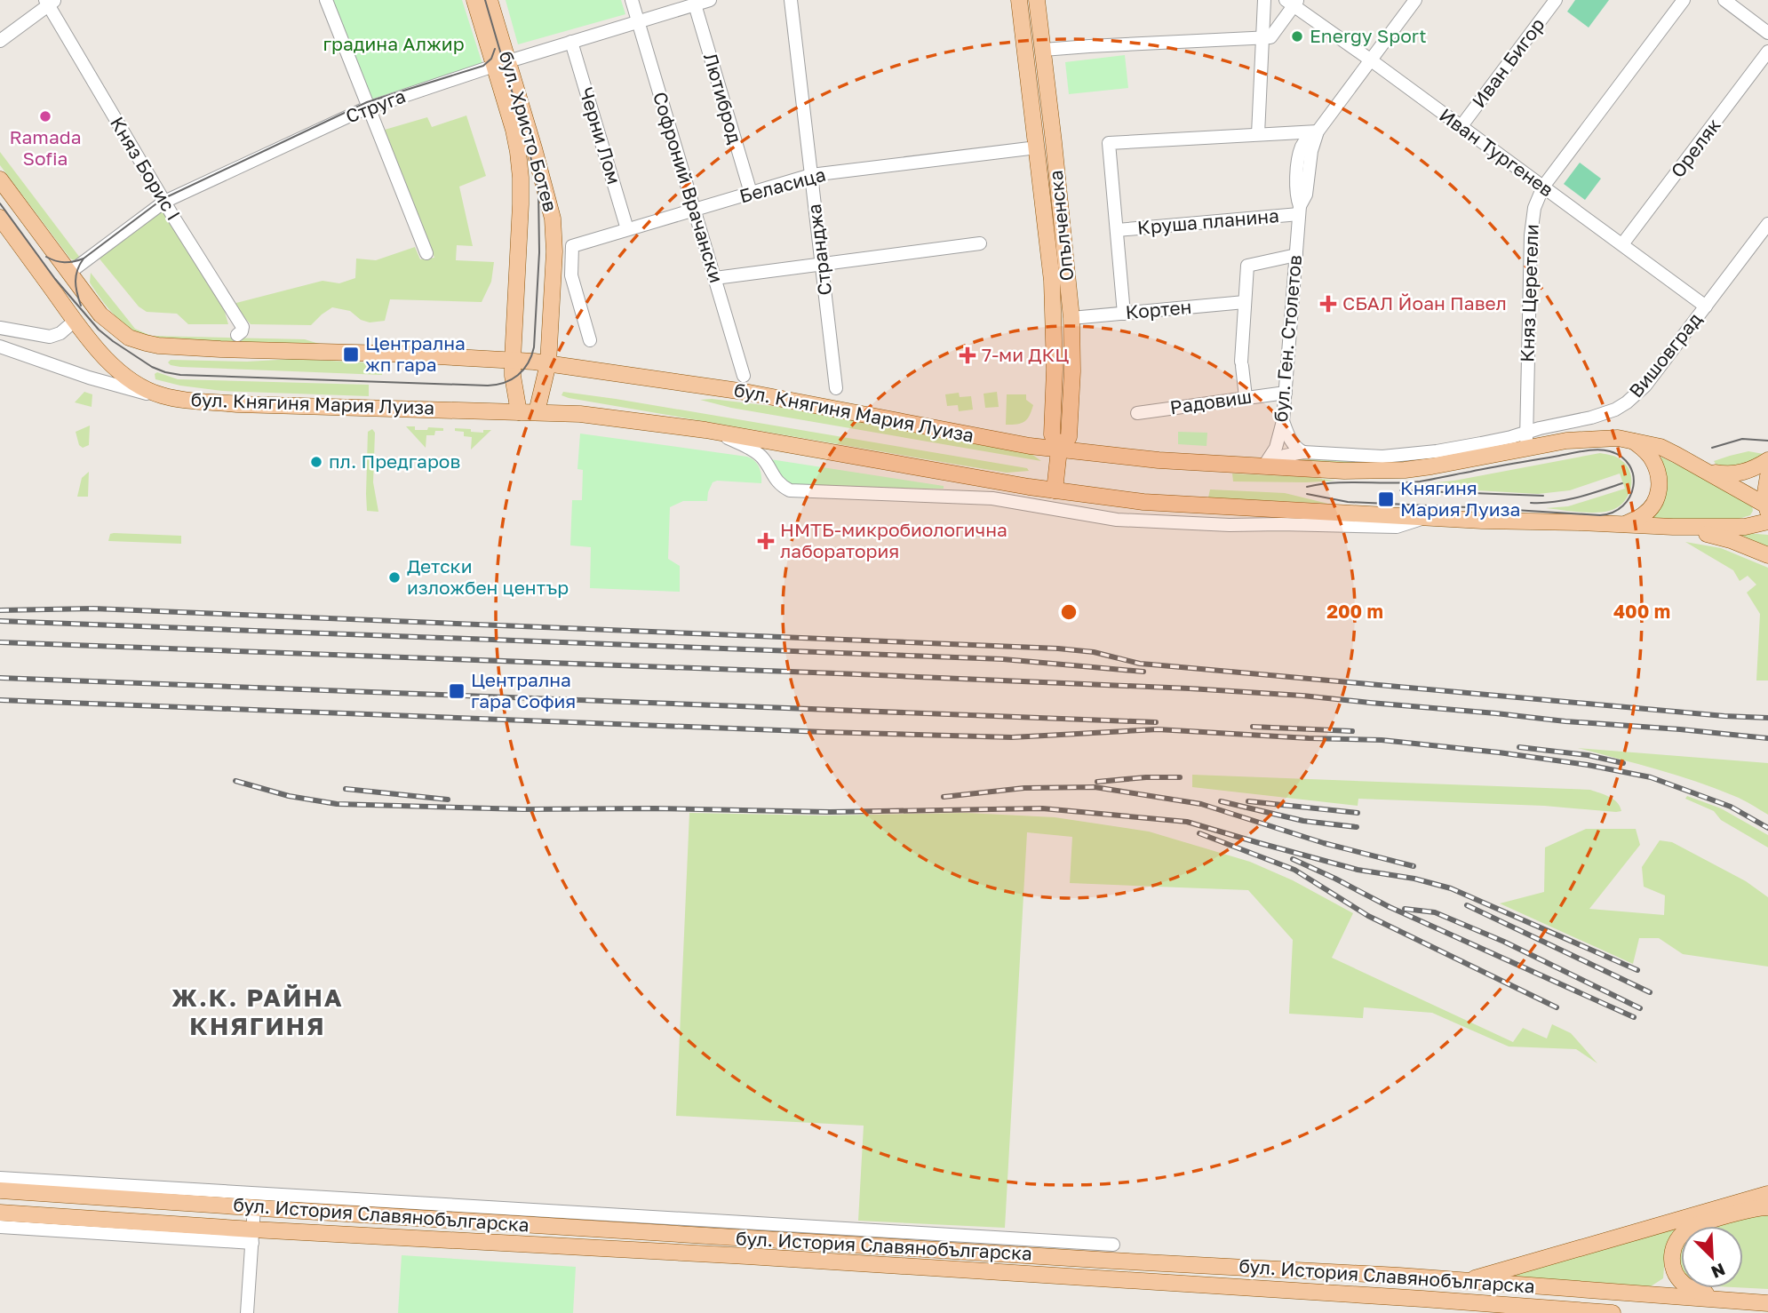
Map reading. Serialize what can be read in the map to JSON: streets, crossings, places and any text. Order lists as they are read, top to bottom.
{
  "streets": {
    "main road": [
      "бул. Христо Ботев",
      "Опълченска",
      "бул. Княгиня Мария Луиза",
      "бул. История Славянобългарска"
    ],
    "street": [
      "Иван Бигор",
      "Лютиброд",
      "Струга",
      "Черни Лом",
      "Ореляк",
      "Иван Тургенев",
      "Княз Борис I",
      "Беласица",
      "Софроний Врачански",
      "Круша планина",
      "Странджа",
      "Княз Церетели",
      "Кортен",
      "бул. Ген. Столетов",
      "Вишовград",
      "Радовиш"
    ]
  },
  "crossings": [
    ["Иван Бигор", "Иван Тургенев"],
    ["Лютиброд", "Струга"],
    ["Лютиброд", "Беласица"],
    ["Струга", "бул. Христо Ботев"],
    ["Струга", "Черни Лом"],
    ["Струга", "Княз Борис I"],
    ["Струга", "Софроний Врачански"],
    ["Струга", "бул. Княгиня Мария Луиза"],
    ["бул. Христо Ботев", "бул. Княгиня Мария Луиза"],
    ["Черни Лом", "Беласица"],
    ["Ореляк", "Иван Тургенев"],
    ["Иван Тургенев", "Княз Церетели"],
    ["Иван Тургенев", "бул. Ген. Столетов"],
    ["Иван Тургенев", "Вишовград"],
    ["Беласица", "Софроний Врачански"],
    ["Беласица", "Опълченска"],
    ["Беласица", "Странджа"],
    ["Круша планина", "бул. Ген. Столетов"],
    ["Опълченска", "Кортен"],
    ["Опълченска", "бул. Княгиня Мария Луиза"],
    ["Княз Церетели", "Вишовград"],
    ["Княз Церетели", "бул. Княгиня Мария Луиза"],
    ["бул. Ген. Столетов", "Радовиш"],
    ["бул. Ген. Столетов", "бул. Княгиня Мария Луиза"]
  ],
  "districts": ["Ж.К. РАЙНА КНЯГИНЯ"],
  "parks": ["градина Алжир"],
  "places": {
    "other": [
      "Energy Sport",
      "Ramada Sofia",
      "пл. Предгаров",
      "Детски изложбен център"
    ],
    "health": ["СБАЛ Йоан Павел", "7-ми ДКЦ", "НМТБ-микробиологична лаборатория"],
    "transit": ["Централна жп гара", "Княгиня Мария Луиза", "Централна гара София"]
  },
  "north": "bottom right",
  "rings": ["200 m", "400 m"]
}
